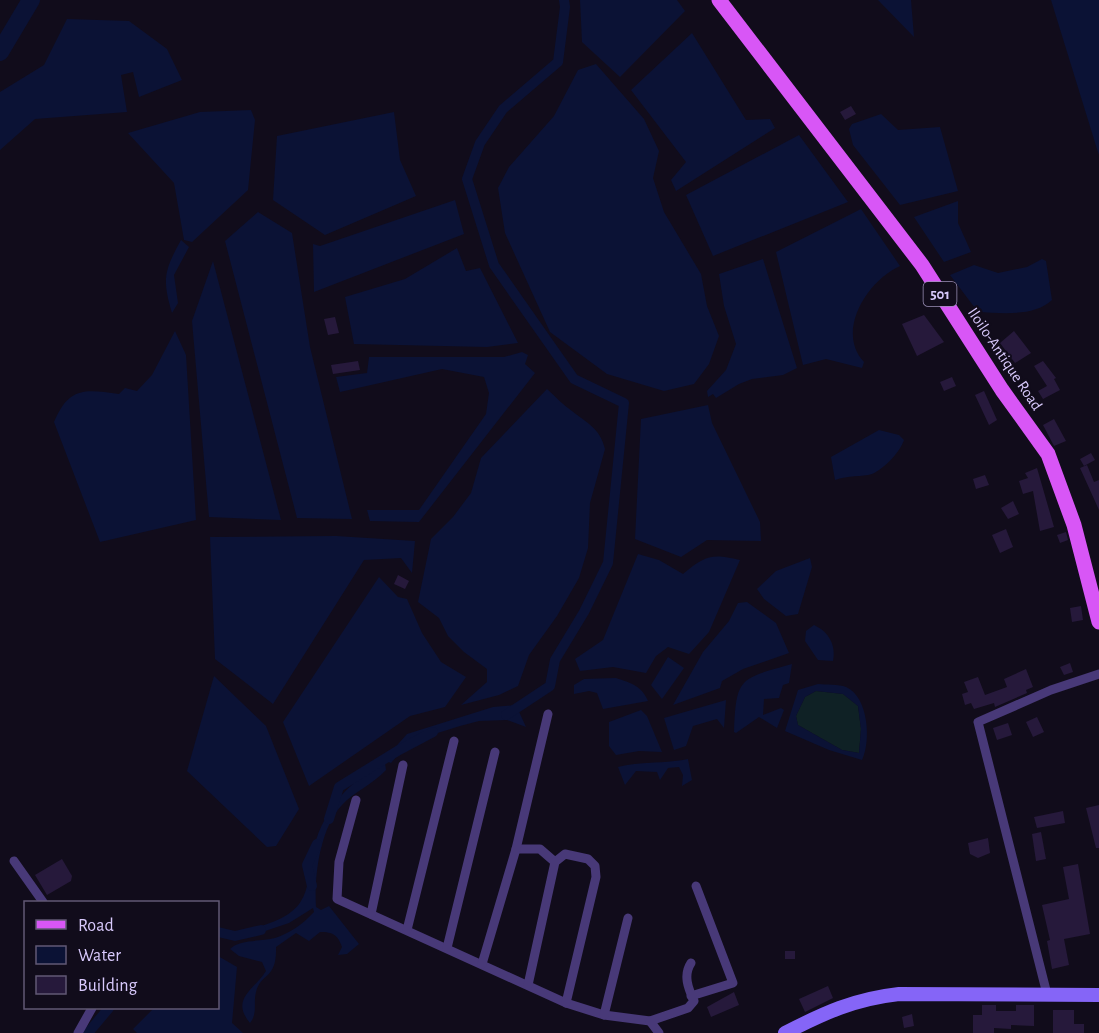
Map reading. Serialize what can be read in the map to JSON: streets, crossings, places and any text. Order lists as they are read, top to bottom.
{
  "streets": {
    "main road": ["501", "Iloilo-Antique Road"]
  },
  "legend": ["Road", "Water", "Building"]
}
